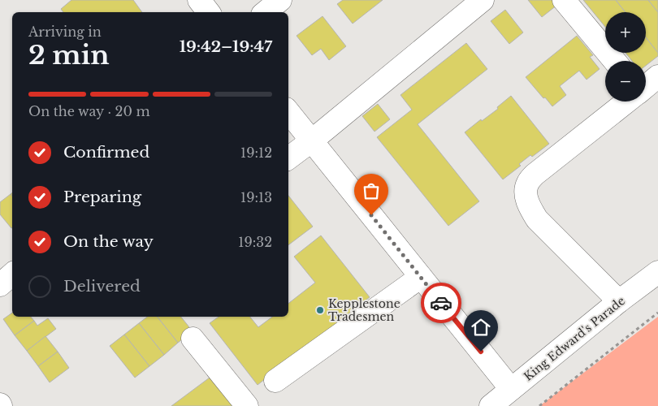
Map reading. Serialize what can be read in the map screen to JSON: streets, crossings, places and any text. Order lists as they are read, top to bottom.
{
  "streets": {
    "street": ["King Edward's Parade"]
  },
  "places": ["Kepplestone Tradesmen"],
  "page": {
    "map_buttons": ["+", "−"],
    "heading": ["2 min", "Arriving in", "19:42–19:47"],
    "bar": "On the way · 20 m",
    "list": [
      ["Confirmed", "19:12"],
      ["Preparing", "19:13"],
      ["On the way", "19:32"],
      "Delivered"
    ]
  }
}
